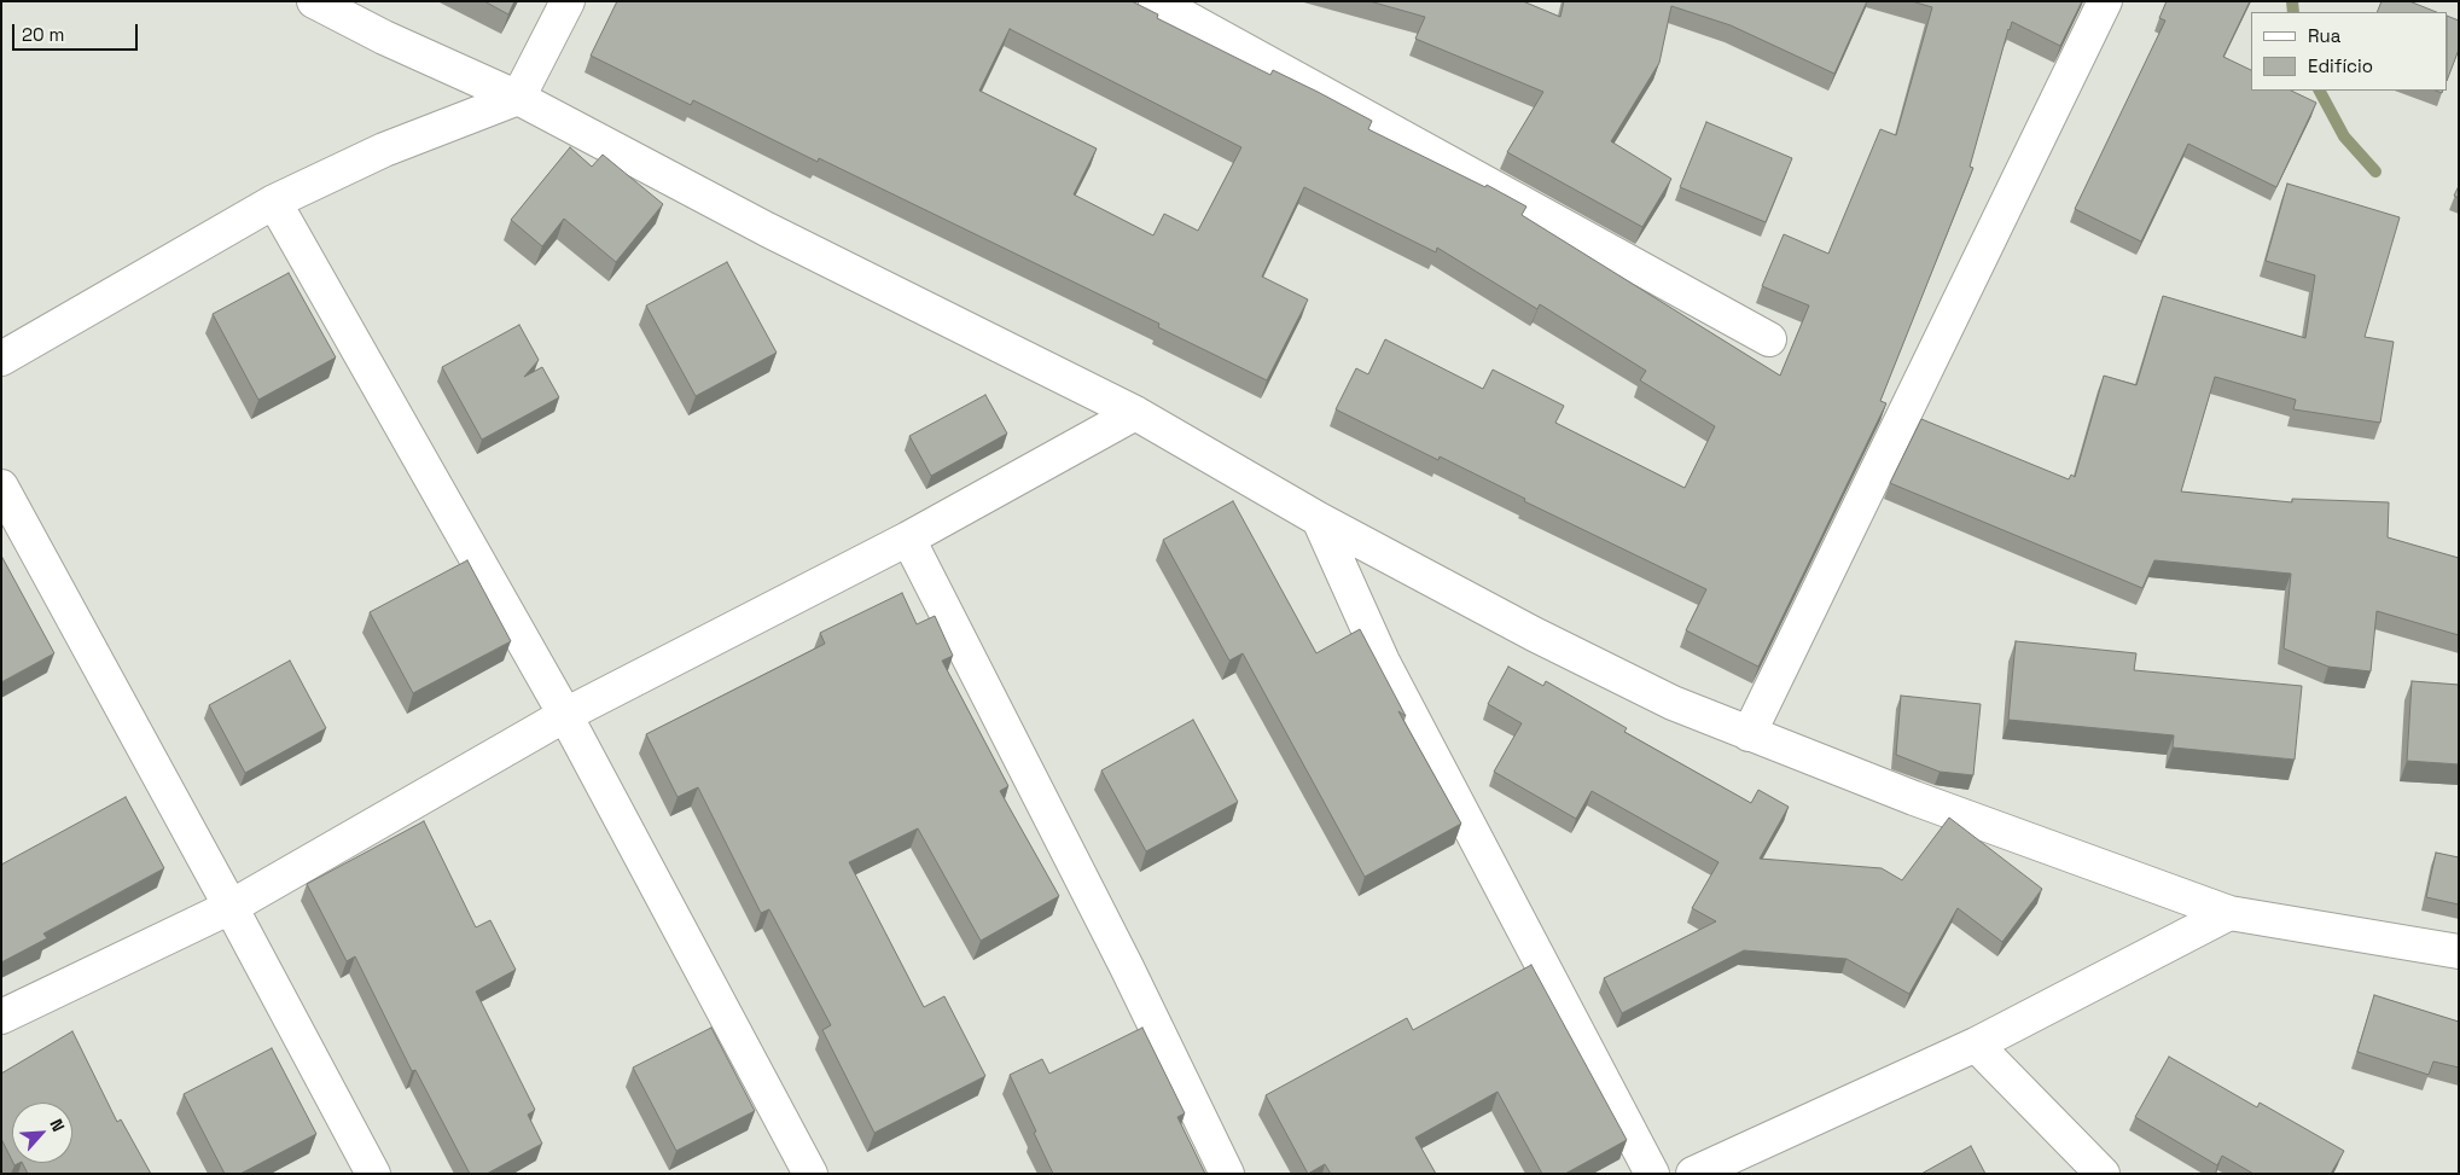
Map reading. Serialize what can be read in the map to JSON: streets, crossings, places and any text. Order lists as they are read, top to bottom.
{
  "legend": ["Rua", "Edifício"],
  "scale_bar": "20 m",
  "north": "top right"
}
